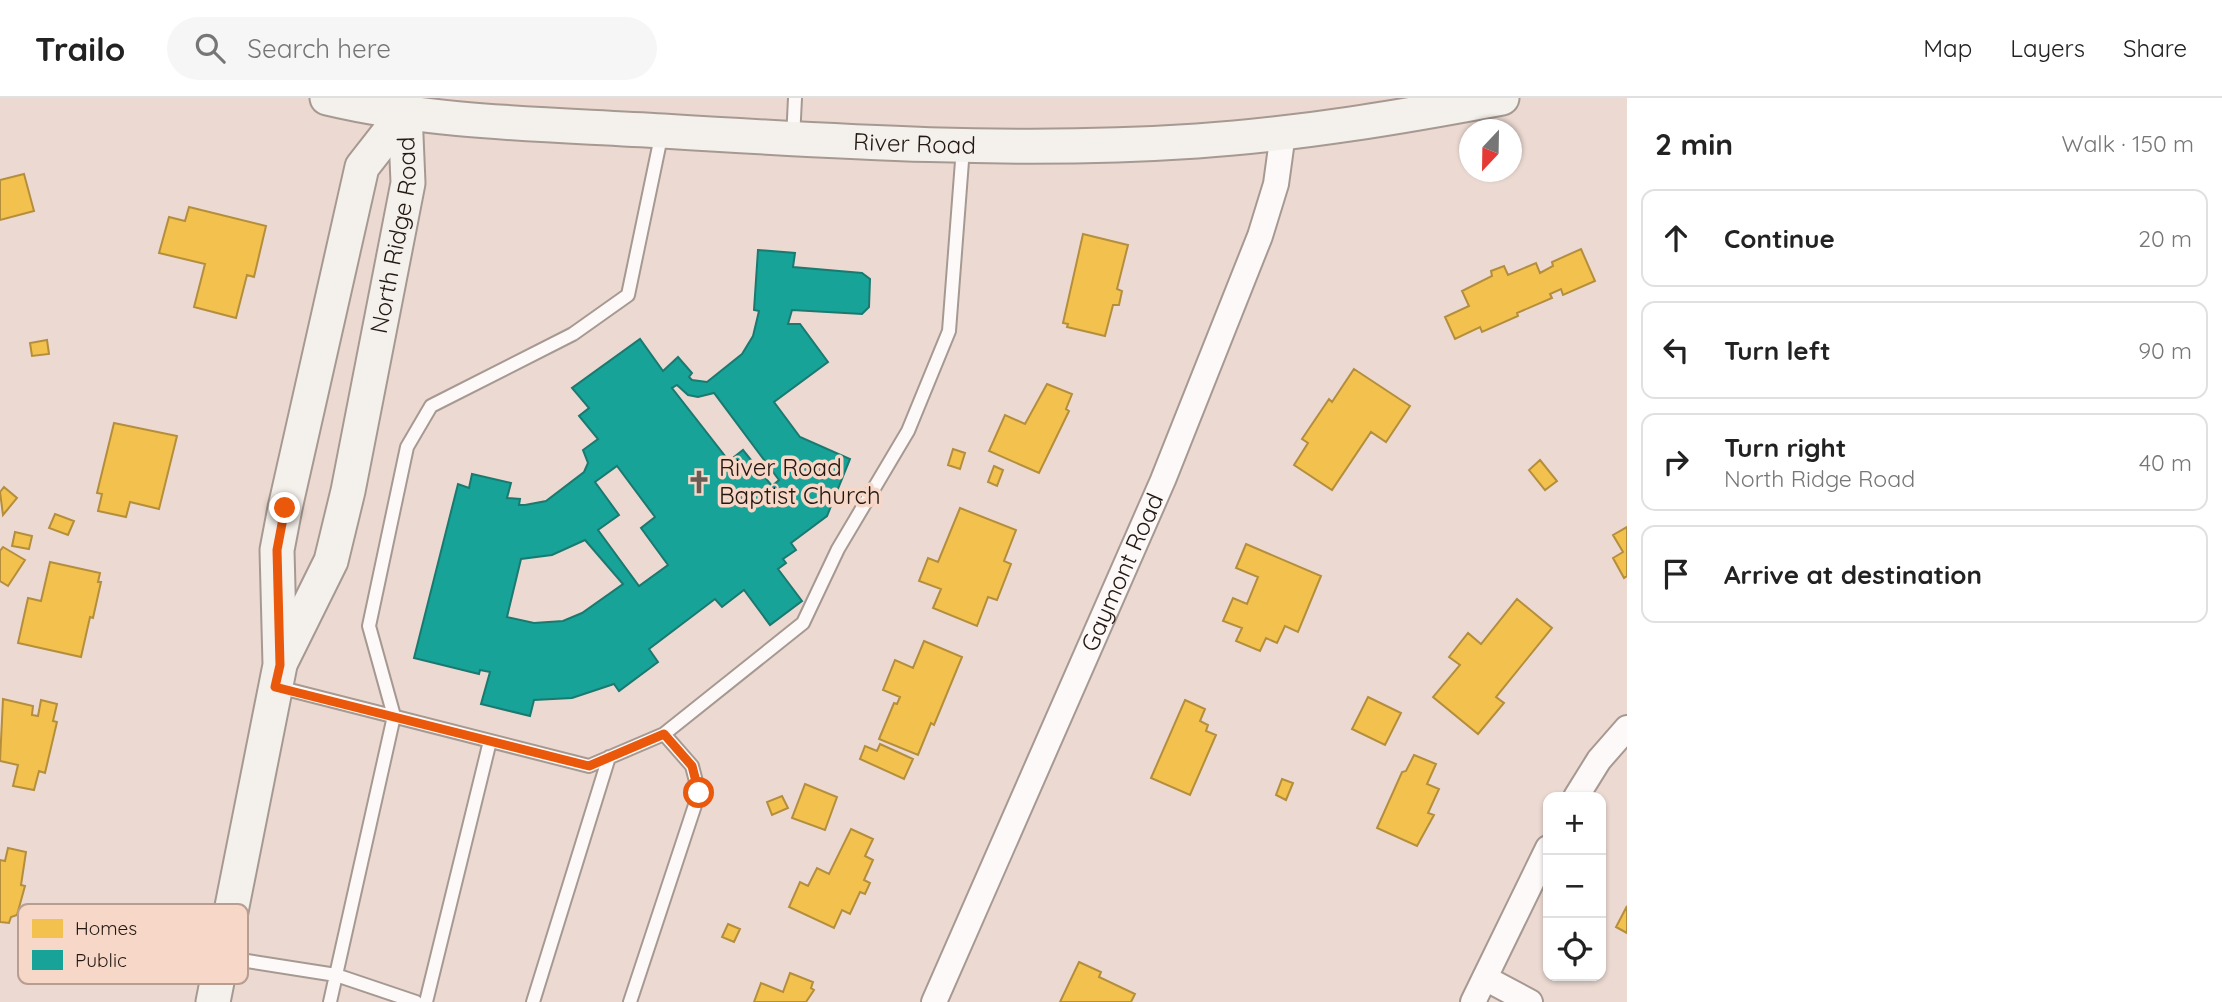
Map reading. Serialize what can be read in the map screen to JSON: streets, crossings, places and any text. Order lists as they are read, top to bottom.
{
  "streets": {
    "main road": ["River Road", "North Ridge Road"],
    "street": ["Gaymont Road"]
  },
  "crossings": [
    ["River Road", "North Ridge Road"],
    ["River Road", "Gaymont Road"]
  ],
  "places": {
    "church": ["River Road Baptist Church"]
  },
  "legend": ["Homes", "Public"],
  "north": "bottom",
  "page": {
    "header": "Trailo",
    "search": "Search here",
    "nav": ["Map", "Layers", "Share"],
    "heading": ["2 min", "Walk · 150 m"],
    "list": [
      ["Continue", "20 m"],
      ["Turn left", "90 m"],
      ["Turn right", "North Ridge Road", "40 m"],
      "Arrive at destination"
    ],
    "map_buttons": ["+", "−"]
  }
}
